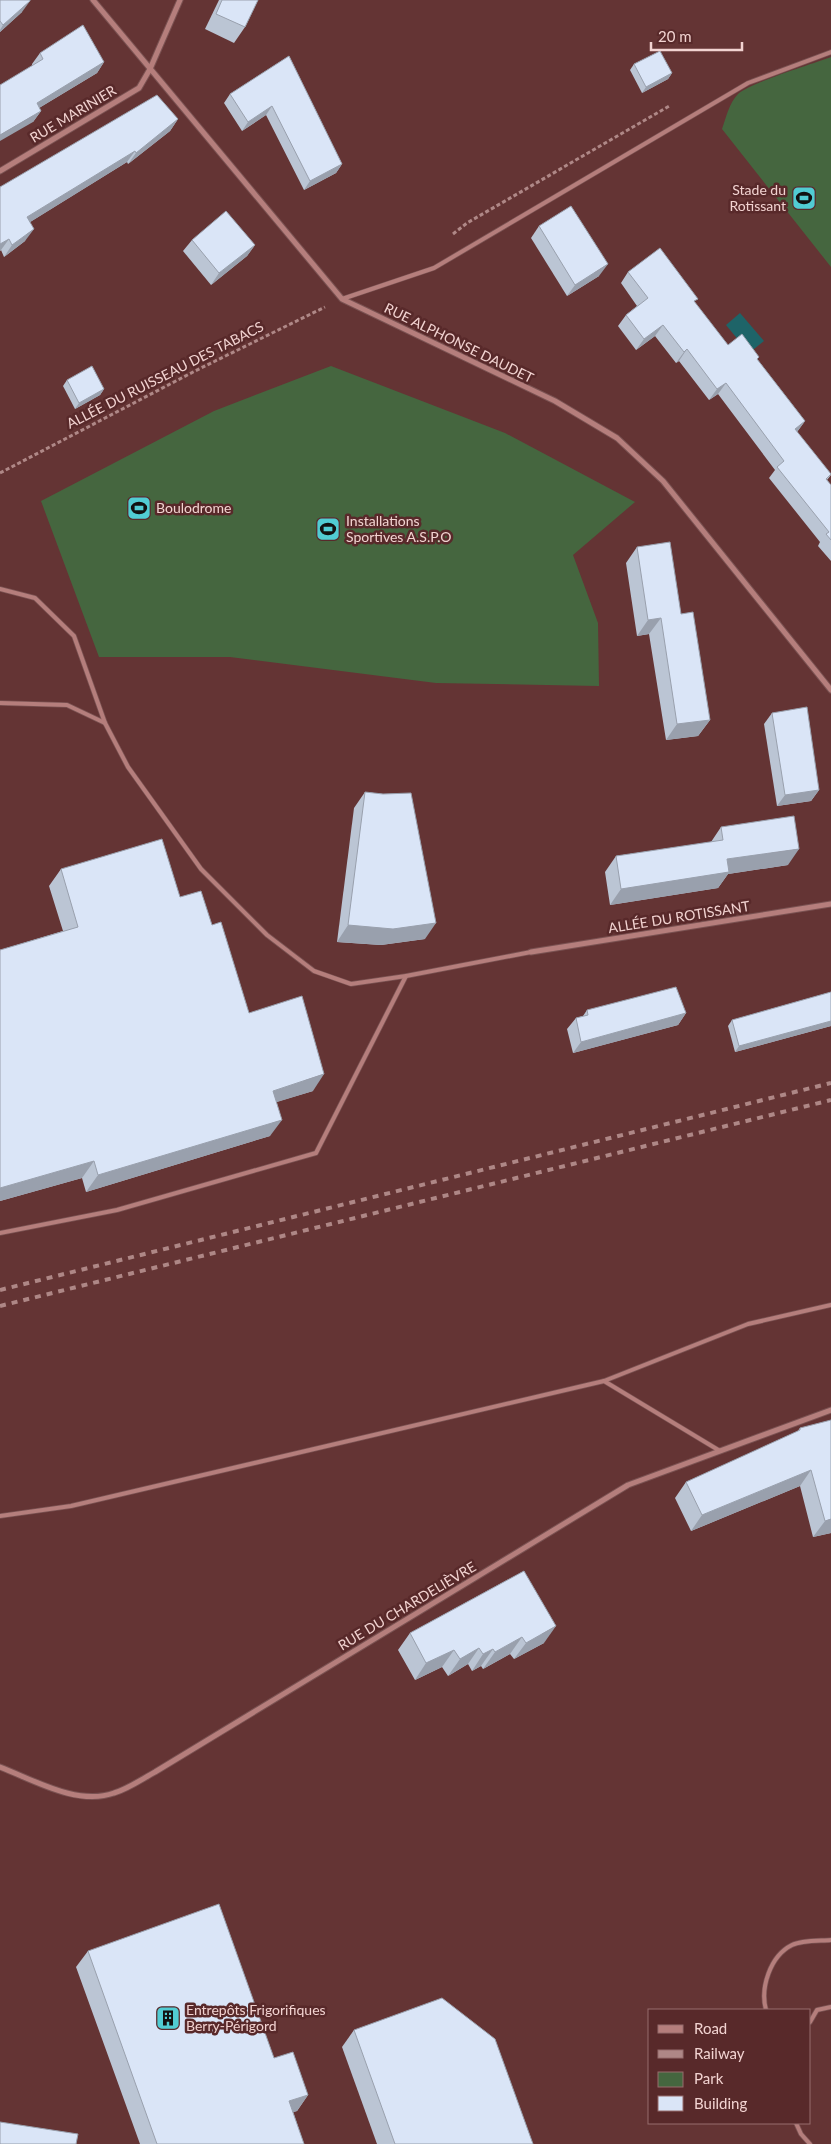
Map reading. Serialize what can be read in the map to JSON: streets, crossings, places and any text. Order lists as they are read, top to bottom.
{
  "streets": {
    "street": [
      "RUE MARINIER",
      "RUE ALPHONSE DAUDET",
      "ALLÉE DU ROTISSANT",
      "RUE DU CHARDELIÈVRE"
    ],
    "path": ["ALLÉE DU RUISSEAU DES TABACS"]
  },
  "crossings": [
    ["RUE MARINIER", "RUE ALPHONSE DAUDET"],
    ["RUE ALPHONSE DAUDET", "ALLÉE DU RUISSEAU DES TABACS"]
  ],
  "places": {
    "sports": ["Stade du Rotissant", "Boulodrome", "Installations Sportives A.S.P.O"],
    "building": ["Entrepôts Frigorifiques Berry-Périgord"]
  },
  "legend": [
    "Road",
    "Railway",
    "Park",
    "Building"
  ],
  "scale_bar": "20 m"
}
